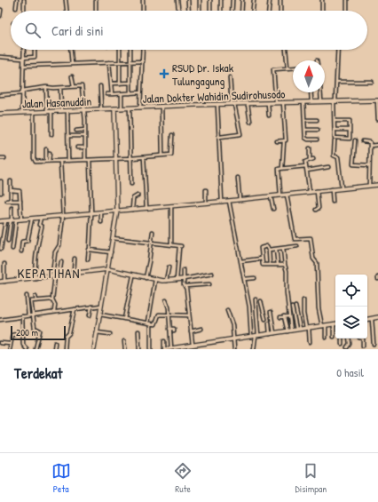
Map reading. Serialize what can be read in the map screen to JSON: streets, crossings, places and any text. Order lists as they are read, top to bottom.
{
  "streets": {
    "street": ["Jalan Dokter Wahidin Sudirohusodo", "Jalan Hasanuddin"]
  },
  "crossings": [
    ["Jalan Dokter Wahidin Sudirohusodo", "Jalan Hasanuddin"]
  ],
  "districts": ["KEPATIHAN"],
  "places": {
    "health": ["RSUD Dr. Iskak Tulungagung"]
  },
  "scale_bar": "200 m",
  "north": "top",
  "page": {
    "search": "Cari di sini",
    "scale": "200 m",
    "heading": ["Terdekat", "0 hasil"],
    "nav": ["Peta", "Rute", "Disimpan"]
  }
}
